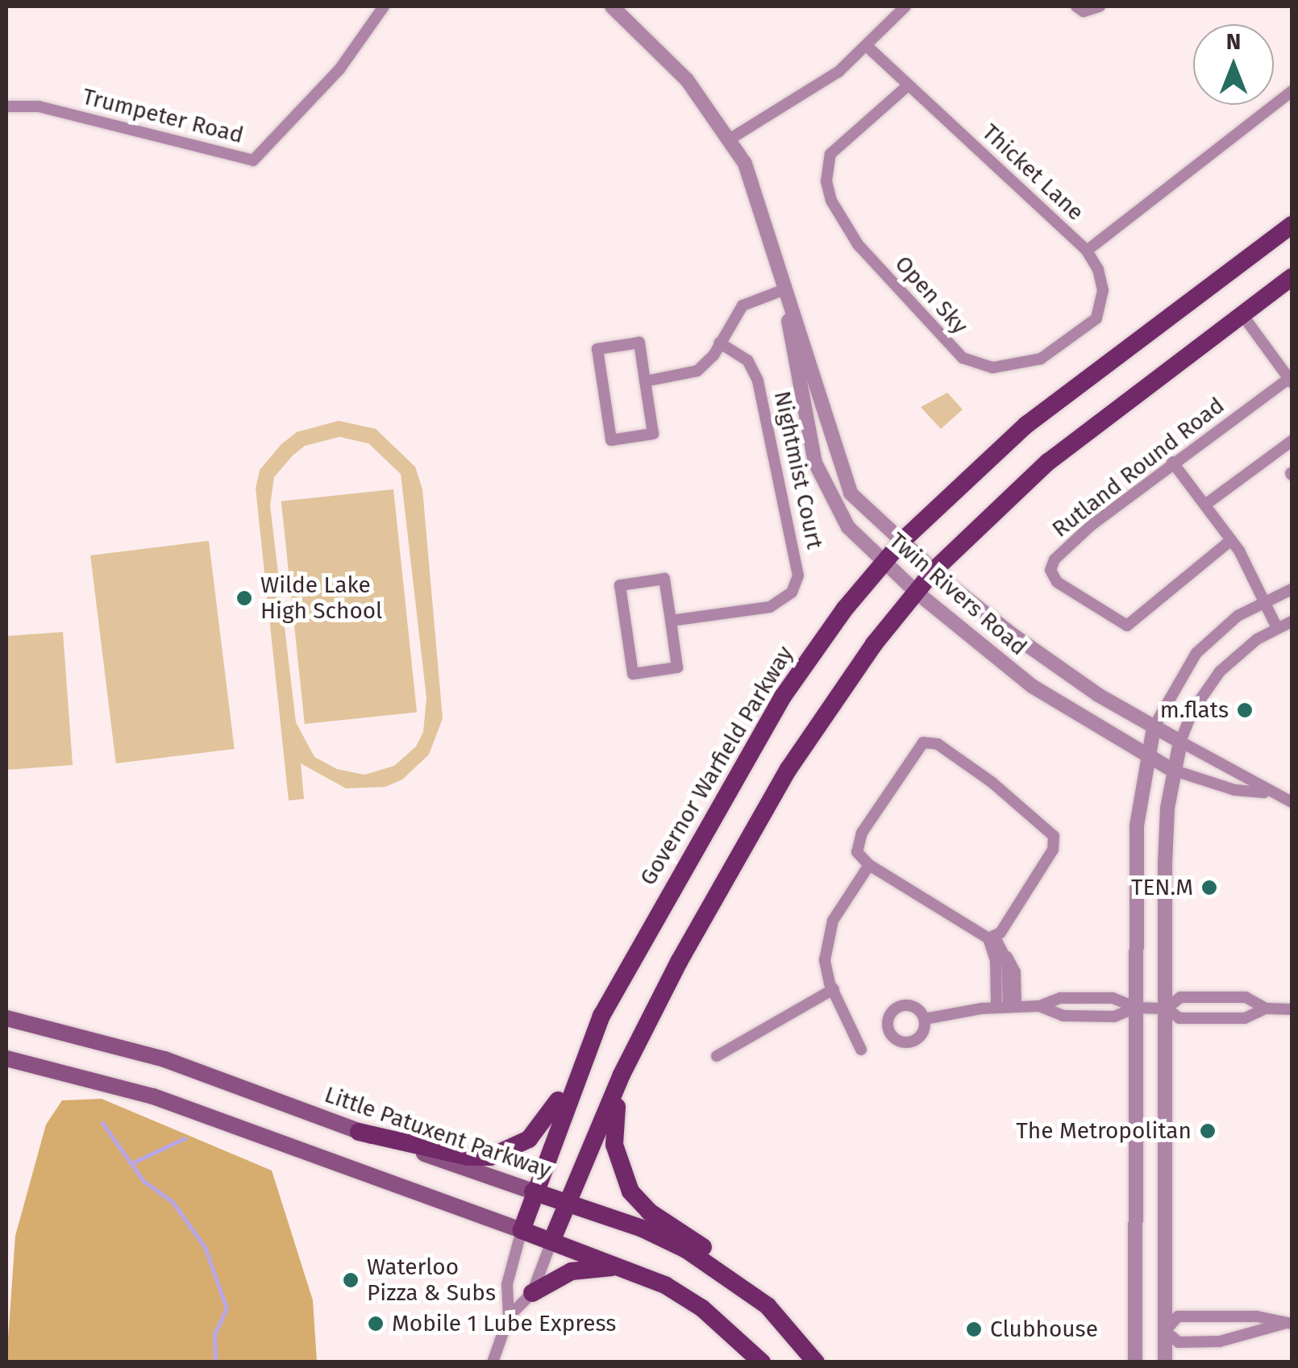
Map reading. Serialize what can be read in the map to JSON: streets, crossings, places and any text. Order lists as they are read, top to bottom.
{
  "streets": {
    "main road": ["Governor Warfield Parkway", "Little Patuxent Parkway"],
    "street": [
      "Trumpeter Road",
      "Thicket Lane",
      "Open Sky",
      "Rutland Round Road",
      "Nightmist Court",
      "Twin Rivers Road"
    ]
  },
  "crossings": [
    ["Thicket Lane", "Open Sky"],
    ["Twin Rivers Road", "Governor Warfield Parkway"],
    ["Governor Warfield Parkway", "Little Patuxent Parkway"]
  ],
  "places": [
    "Wilde Lake High School",
    "m.flats",
    "TEN.M",
    "The Metropolitan",
    "Waterloo Pizza & Subs",
    "Mobile 1 Lube Express",
    "Clubhouse"
  ],
  "north": "top"
}
